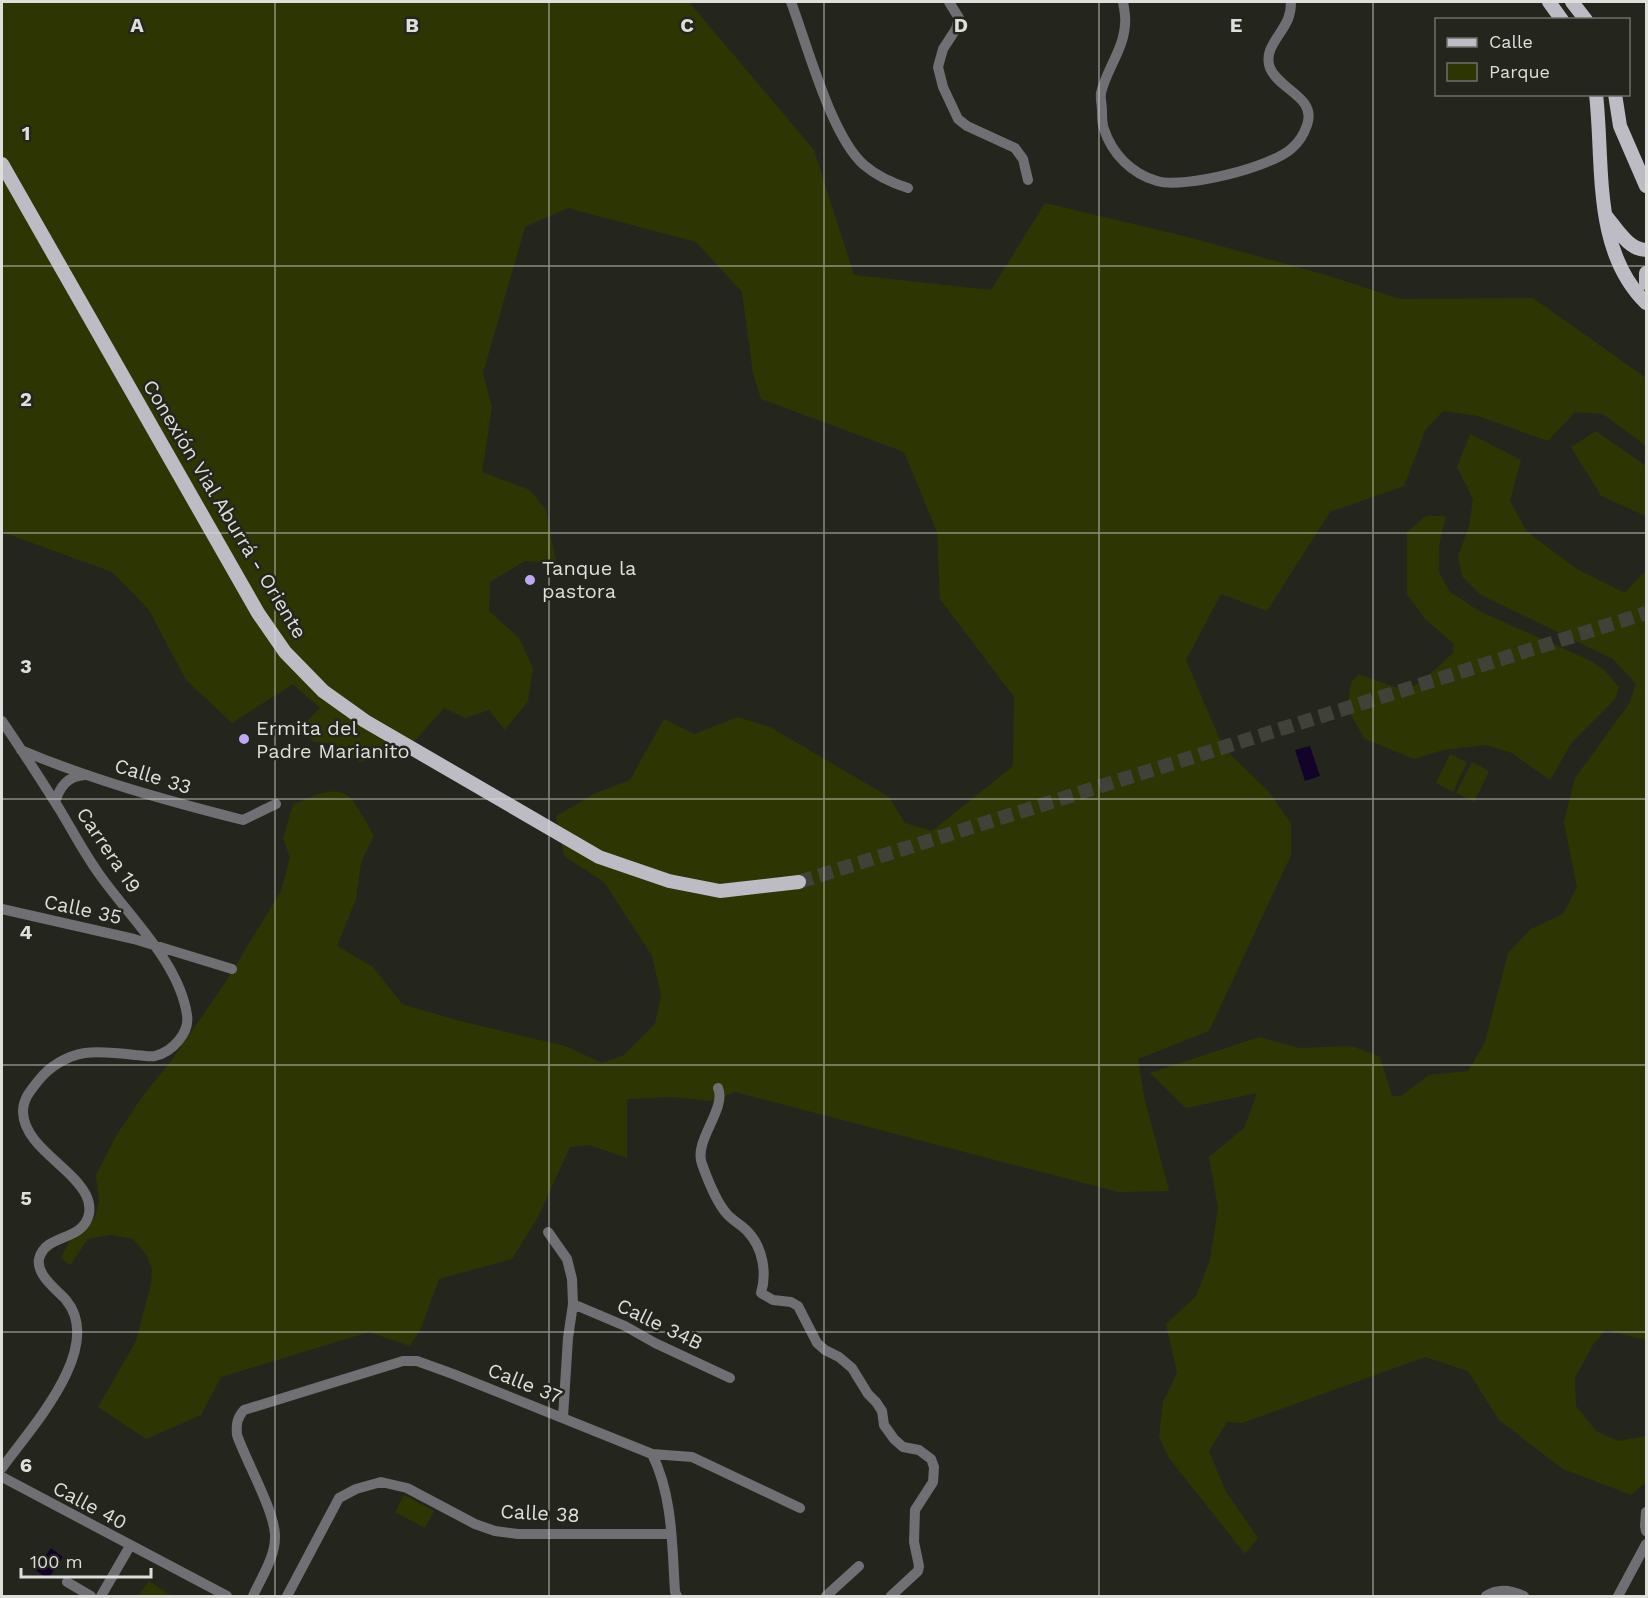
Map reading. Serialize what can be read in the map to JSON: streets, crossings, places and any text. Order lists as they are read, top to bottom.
{
  "streets": {
    "main road": ["Conexión Vial Aburrá - Oriente"],
    "street": [
      "Calle 33",
      "Carrera 19",
      "Calle 35",
      "Calle 34B",
      "Calle 37",
      "Calle 40",
      "Calle 38"
    ]
  },
  "crossings": [
    ["Calle 33", "Carrera 19"],
    ["Carrera 19", "Calle 35"]
  ],
  "places": ["Tanque la pastora", "Ermita del Padre Marianito"],
  "legend": ["Calle", "Parque"],
  "scale_bar": "100 m",
  "grid": {
    "columns": [
      "A",
      "B",
      "C",
      "D",
      "E"
    ],
    "rows": [
      "1",
      "2",
      "3",
      "4",
      "5",
      "6"
    ]
  }
}
